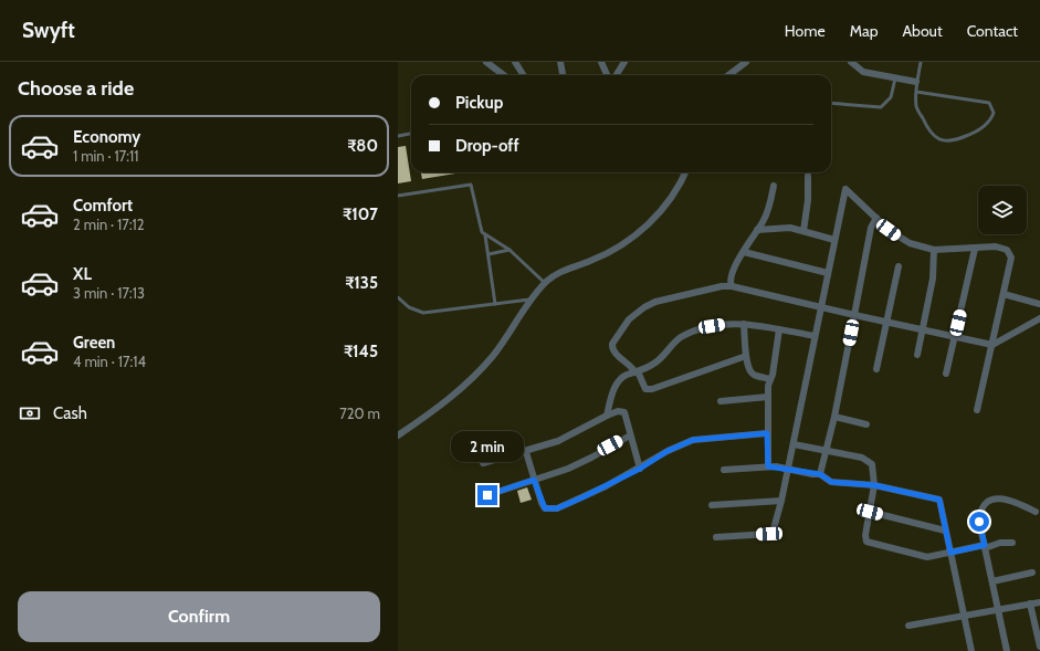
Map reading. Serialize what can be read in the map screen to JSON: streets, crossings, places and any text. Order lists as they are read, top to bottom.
{
  "page": {
    "header": "Swyft",
    "nav": [
      "Home",
      "Map",
      "About",
      "Contact"
    ],
    "heading": "Choose a ride",
    "banner": ["Pickup", "Drop-off"],
    "list": [
      {
        "name": "Economy",
        "note": "1 min · 17:11",
        "value": "₹80"
      },
      {
        "name": "Comfort",
        "note": "2 min · 17:12",
        "value": "₹107"
      },
      {
        "name": "XL",
        "note": "3 min · 17:13",
        "value": "₹135"
      },
      {
        "name": "Green",
        "note": "4 min · 17:14",
        "value": "₹145"
      }
    ],
    "pay": ["Cash", "720 m"],
    "bubble": "2 min",
    "buttons": "Confirm"
  }
}
